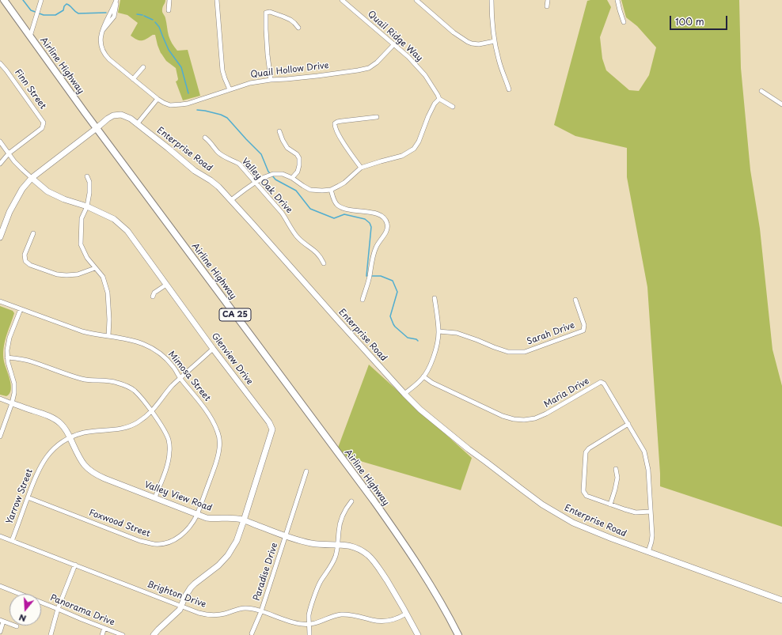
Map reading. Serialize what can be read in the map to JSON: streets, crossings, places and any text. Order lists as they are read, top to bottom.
{
  "streets": {
    "main road": ["Airline Highway", "CA 25"],
    "street": [
      "Quail Ridge Way",
      "Quail Hollow Drive",
      "Finn Street",
      "Enterprise Road",
      "Valley Oak Drive",
      "Sarah Drive",
      "Glenview Drive",
      "Mimosa Street",
      "Maria Drive",
      "Yarrow Street",
      "Valley View Road",
      "Foxwood Street",
      "Paradise Drive",
      "Brighton Drive",
      "Panorama Drive"
    ]
  },
  "crossings": [
    ["Quail Ridge Way", "Quail Hollow Drive"],
    ["Airline Highway", "Enterprise Road"],
    ["Finn Street", "Glenview Drive"],
    ["Enterprise Road", "Glenview Drive"],
    ["Enterprise Road", "Maria Drive"],
    ["Glenview Drive", "Yarrow Street"],
    ["Glenview Drive", "Valley View Road"],
    ["Glenview Drive", "Brighton Drive"],
    ["Mimosa Street", "Yarrow Street"],
    ["Mimosa Street", "Valley View Road"],
    ["Mimosa Street", "Foxwood Street"],
    ["Yarrow Street", "Valley View Road"],
    ["Yarrow Street", "Foxwood Street"],
    ["Yarrow Street", "Brighton Drive"],
    ["Valley View Road", "Foxwood Street"],
    ["Valley View Road", "Paradise Drive"],
    ["Valley View Road", "Brighton Drive"],
    ["Paradise Drive", "Brighton Drive"]
  ],
  "scale_bar": "100 m",
  "north": "bottom"
}
